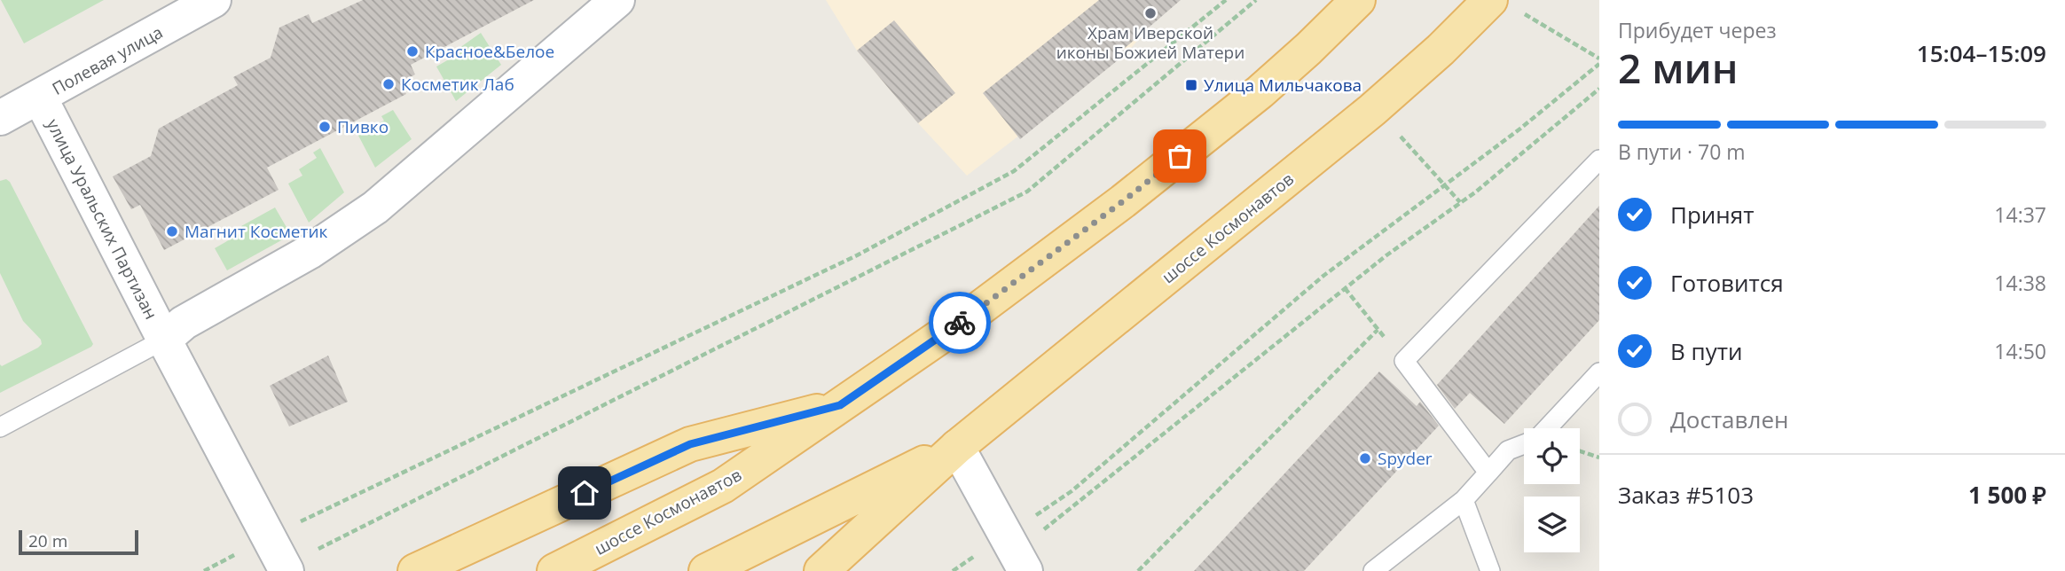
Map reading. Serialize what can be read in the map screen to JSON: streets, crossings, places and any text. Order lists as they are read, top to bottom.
{
  "streets": {
    "main road": ["шоссе Космонавтов"],
    "street": ["Полевая улица", "улица Уральских Партизан"]
  },
  "crossings": [
    ["Полевая улица", "улица Уральских Партизан"]
  ],
  "places": {
    "other": [
      "Храм Иверской иконы Божией Матери",
      "Красное&Белое",
      "Косметик Лаб",
      "Пивко",
      "Магнит Косметик",
      "Spyder"
    ],
    "transit": ["Улица Мильчакова"]
  },
  "scale_bar": "20 m",
  "page": {
    "heading": ["2 мин", "Прибудет через", "15:04–15:09"],
    "panel": ["Заказ #5103", "1 500 ₽"],
    "bar": "В пути · 70 m",
    "list": [
      ["Принят", "14:37"],
      ["Готовится", "14:38"],
      ["В пути", "14:50"],
      "Доставлен"
    ],
    "scale": "20 m"
  }
}
